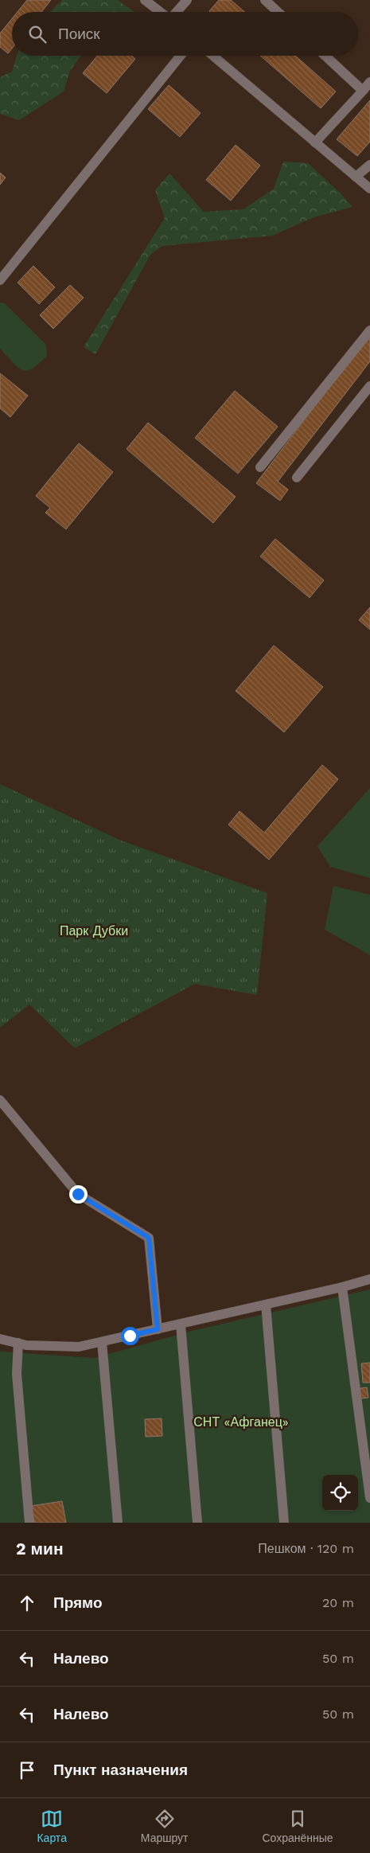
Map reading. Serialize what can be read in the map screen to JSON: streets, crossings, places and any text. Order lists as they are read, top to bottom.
{
  "parks": ["Парк Дубки", "СНТ «Афганец»"],
  "page": {
    "search": "Поиск",
    "heading": ["2 мин", "Пешком · 120 m"],
    "list": [
      ["Прямо", "20 m"],
      ["Налево", "50 m"],
      ["Налево", "50 m"],
      "Пункт назначения"
    ],
    "nav": ["Карта", "Маршрут", "Сохранённые"]
  }
}
